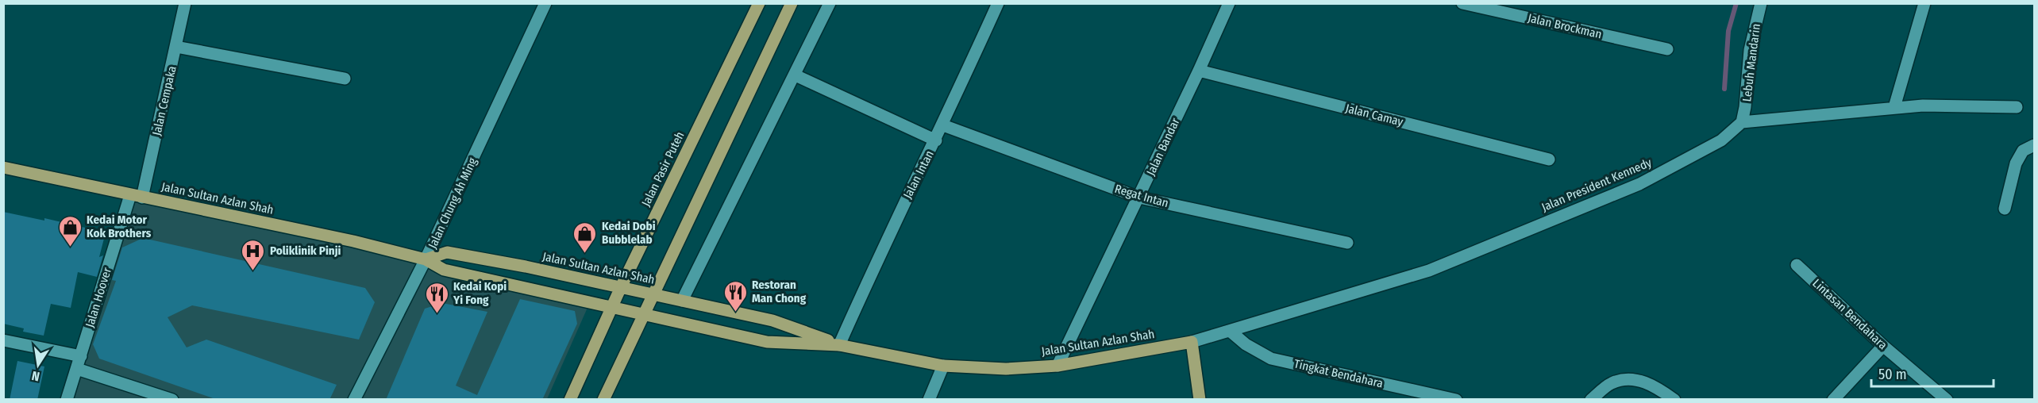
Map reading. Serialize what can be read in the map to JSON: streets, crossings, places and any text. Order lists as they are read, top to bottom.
{
  "streets": {
    "main road": ["Jalan Pasir Puteh", "Jalan Sultan Azlan Shah"],
    "street": [
      "Jalan Brockman",
      "Lebuh Mandarin",
      "Jalan Cempaka",
      "Jalan Camay",
      "Jalan Bandar",
      "Jalan Intan",
      "Jalan President Kennedy",
      "Regat Intan",
      "Jalan Chung Ah Ming",
      "Jalan Hoover",
      "Lintasan Bendahara",
      "Tingkat Bendahara"
    ]
  },
  "crossings": [
    ["Lebuh Mandarin", "Jalan President Kennedy"],
    ["Jalan Cempaka", "Jalan Sultan Azlan Shah"],
    ["Jalan Cempaka", "Jalan Hoover"],
    ["Jalan Camay", "Jalan Bandar"],
    ["Jalan Bandar", "Regat Intan"],
    ["Jalan Bandar", "Jalan Sultan Azlan Shah"],
    ["Jalan Pasir Puteh", "Jalan Sultan Azlan Shah"],
    ["Jalan Intan", "Regat Intan"],
    ["Jalan Intan", "Jalan Sultan Azlan Shah"],
    ["Jalan President Kennedy", "Jalan Sultan Azlan Shah"],
    ["Jalan President Kennedy", "Tingkat Bendahara"],
    ["Jalan Sultan Azlan Shah", "Jalan Chung Ah Ming"],
    ["Jalan Sultan Azlan Shah", "Jalan Hoover"]
  ],
  "places": {
    "shop": ["Kedai Motor Kok Brothers", "Kedai Dobi Bubblelab"],
    "hospital": ["Poliklinik Pinji"],
    "restaurant": ["Restoran Man Chong", "Kedai Kopi Yi Fong"]
  },
  "scale_bar": "50 m",
  "north": "bottom"
}
